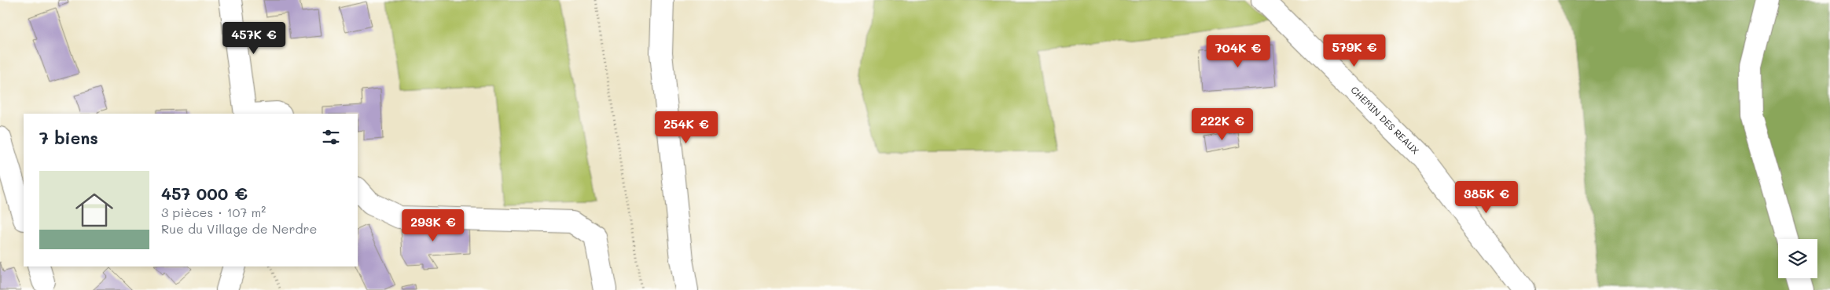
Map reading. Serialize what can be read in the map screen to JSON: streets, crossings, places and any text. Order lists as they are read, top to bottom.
{
  "streets": {
    "street": ["CHEMIN DES REAUX"]
  },
  "page": {
    "price": [
      "457K €",
      "579K €",
      "704K €",
      "222K €",
      "254K €",
      "385K €",
      "293K €"
    ],
    "heading": "7 biens",
    "list": [
      {
        "name": "457 000 €",
        "note": "3 pièces · 107 m² · Rue du Village de Nerdre"
      }
    ]
  }
}
